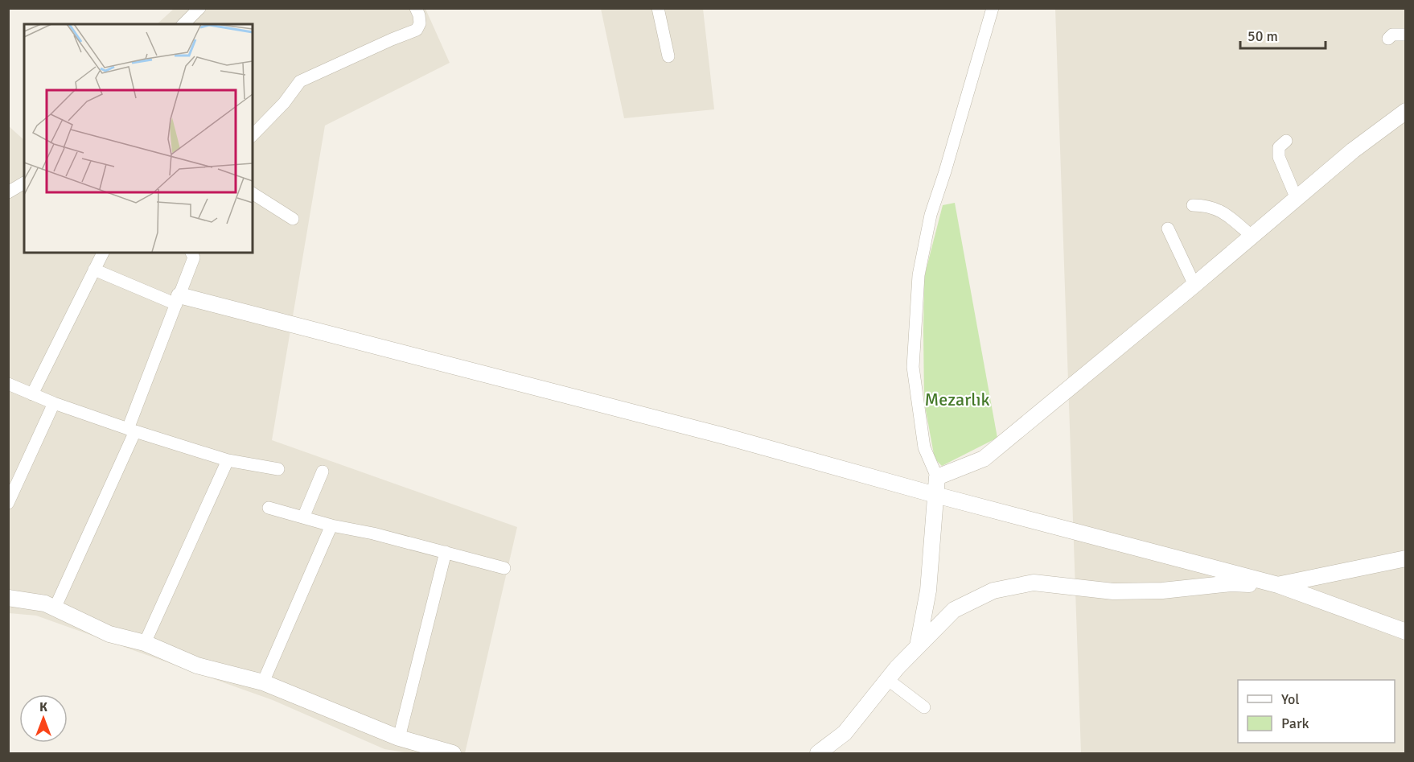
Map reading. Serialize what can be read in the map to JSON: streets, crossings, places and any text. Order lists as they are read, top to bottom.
{
  "parks": ["Mezarlık"],
  "legend": ["Yol", "Park"],
  "scale_bar": "50 m",
  "north": "top"
}
